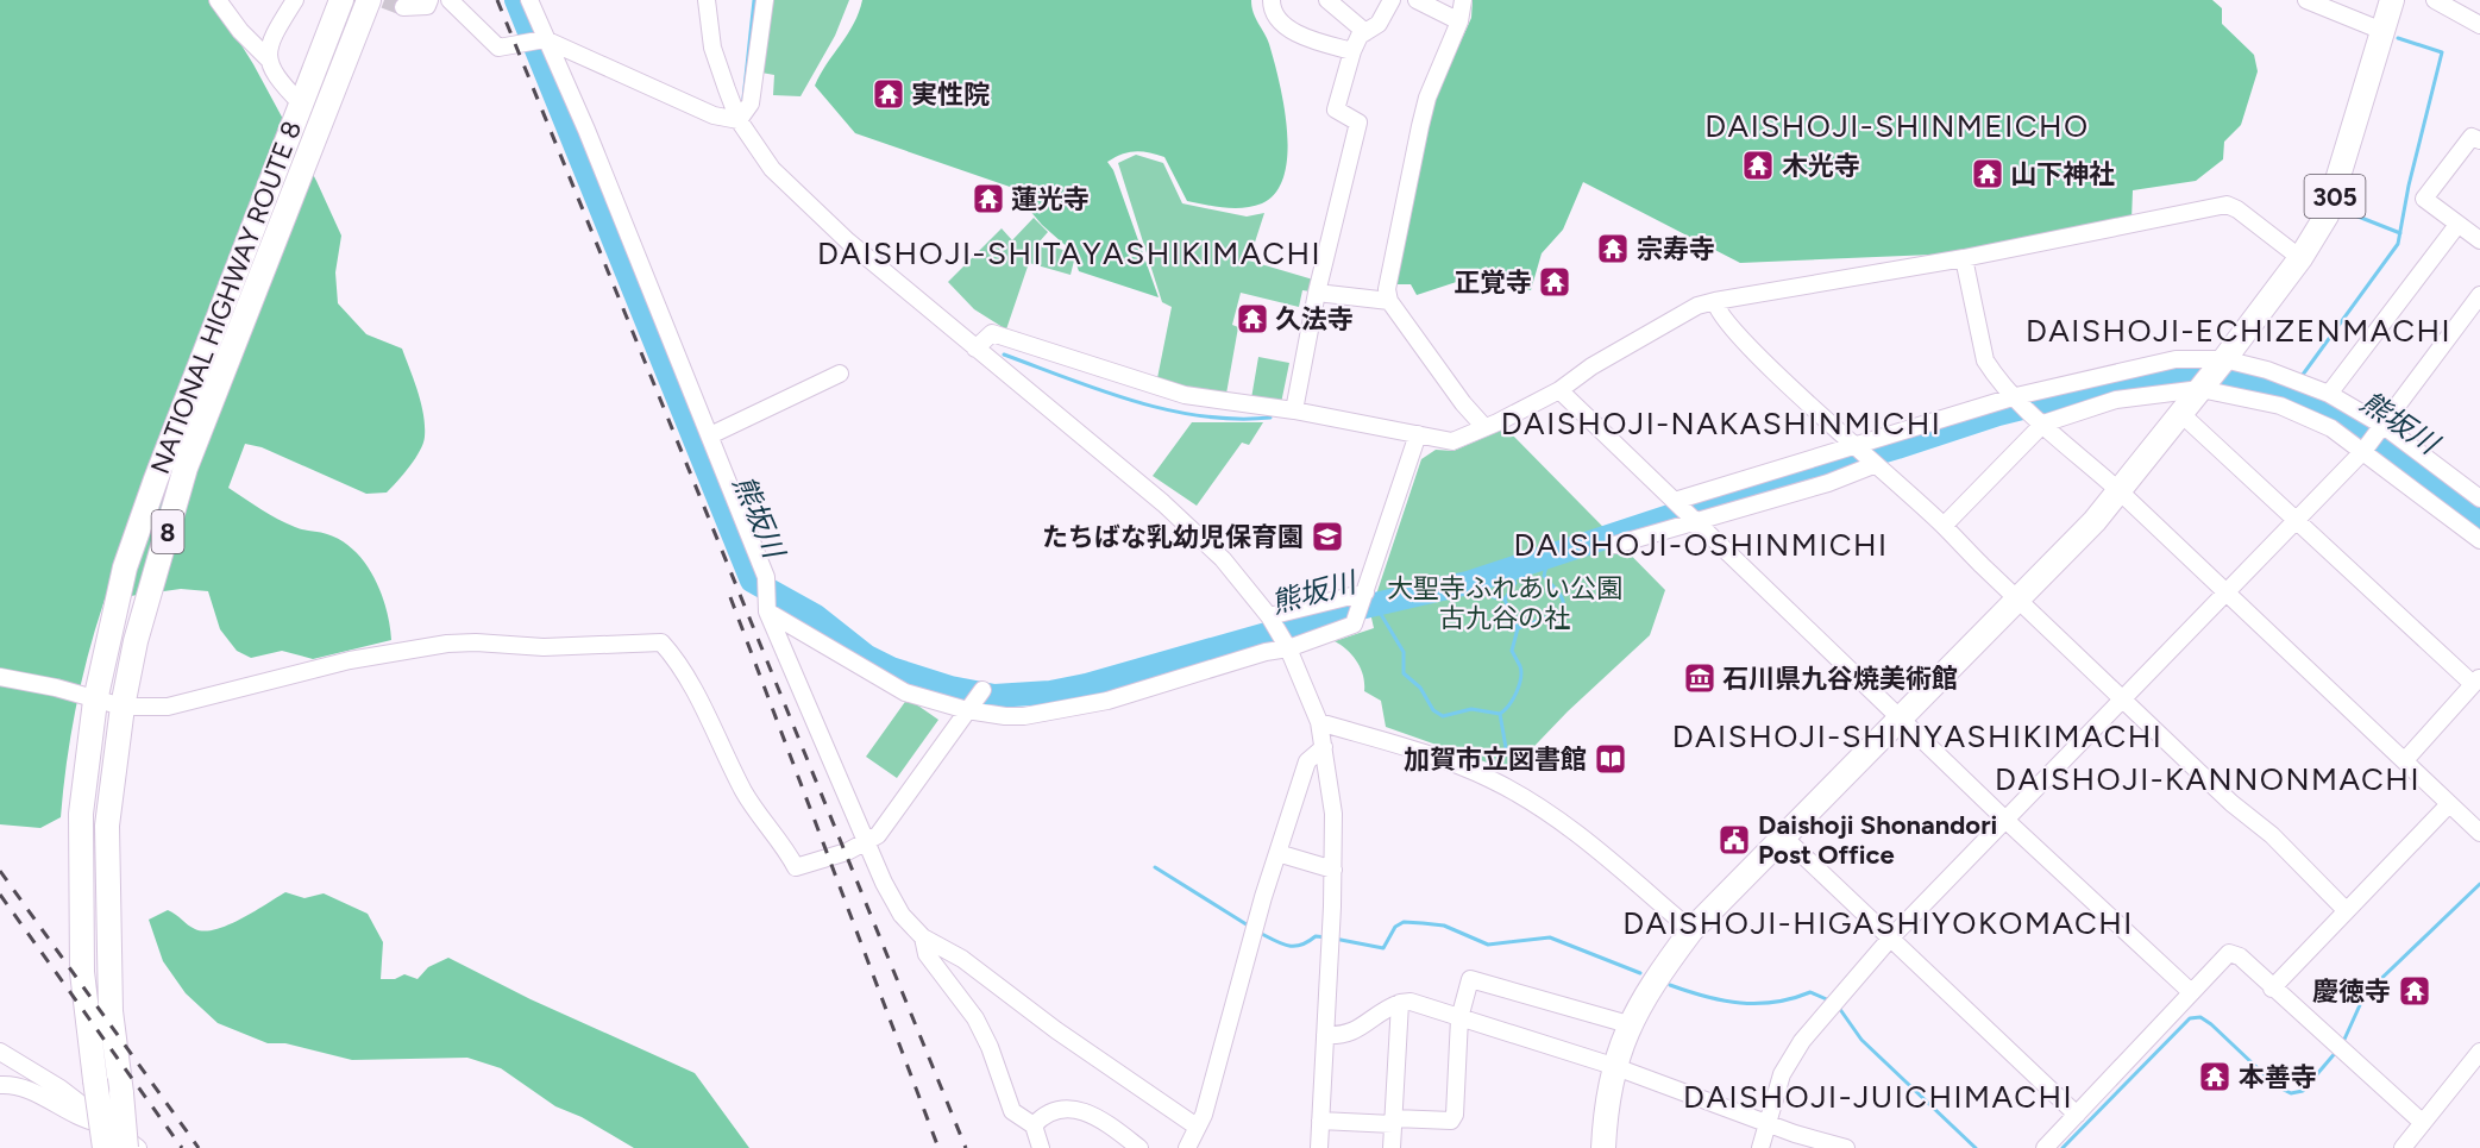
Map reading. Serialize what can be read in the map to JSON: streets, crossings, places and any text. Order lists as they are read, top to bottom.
{
  "streets": {
    "highway": ["305", "NATIONAL HIGHWAY ROUTE 8", "8"]
  },
  "districts": [
    "DAISHOJI-SHINMEICHO",
    "DAISHOJI-SHITAYASHIKIMACHI",
    "DAISHOJI-ECHIZENMACHI",
    "DAISHOJI-NAKASHINMICHI",
    "DAISHOJI-OSHINMICHI",
    "DAISHOJI-SHINYASHIKIMACHI",
    "DAISHOJI-KANNONMACHI",
    "DAISHOJI-HIGASHIYOKOMACHI",
    "DAISHOJI-JUICHIMACHI"
  ],
  "water": ["熊坂川"],
  "parks": ["大聖寺ふれあい公園 古九谷の社"],
  "places": {
    "temple": [
      "実性院",
      "木光寺",
      "山下神社",
      "蓮光寺",
      "宗寿寺",
      "正覚寺",
      "久法寺",
      "慶徳寺",
      "本善寺"
    ],
    "school or university": ["たちばな乳幼児保育園"],
    "museum": ["石川県九谷焼美術館"],
    "library": ["加賀市立図書館"],
    "public building": ["Daishoji Shonandori Post Office"]
  }
}
